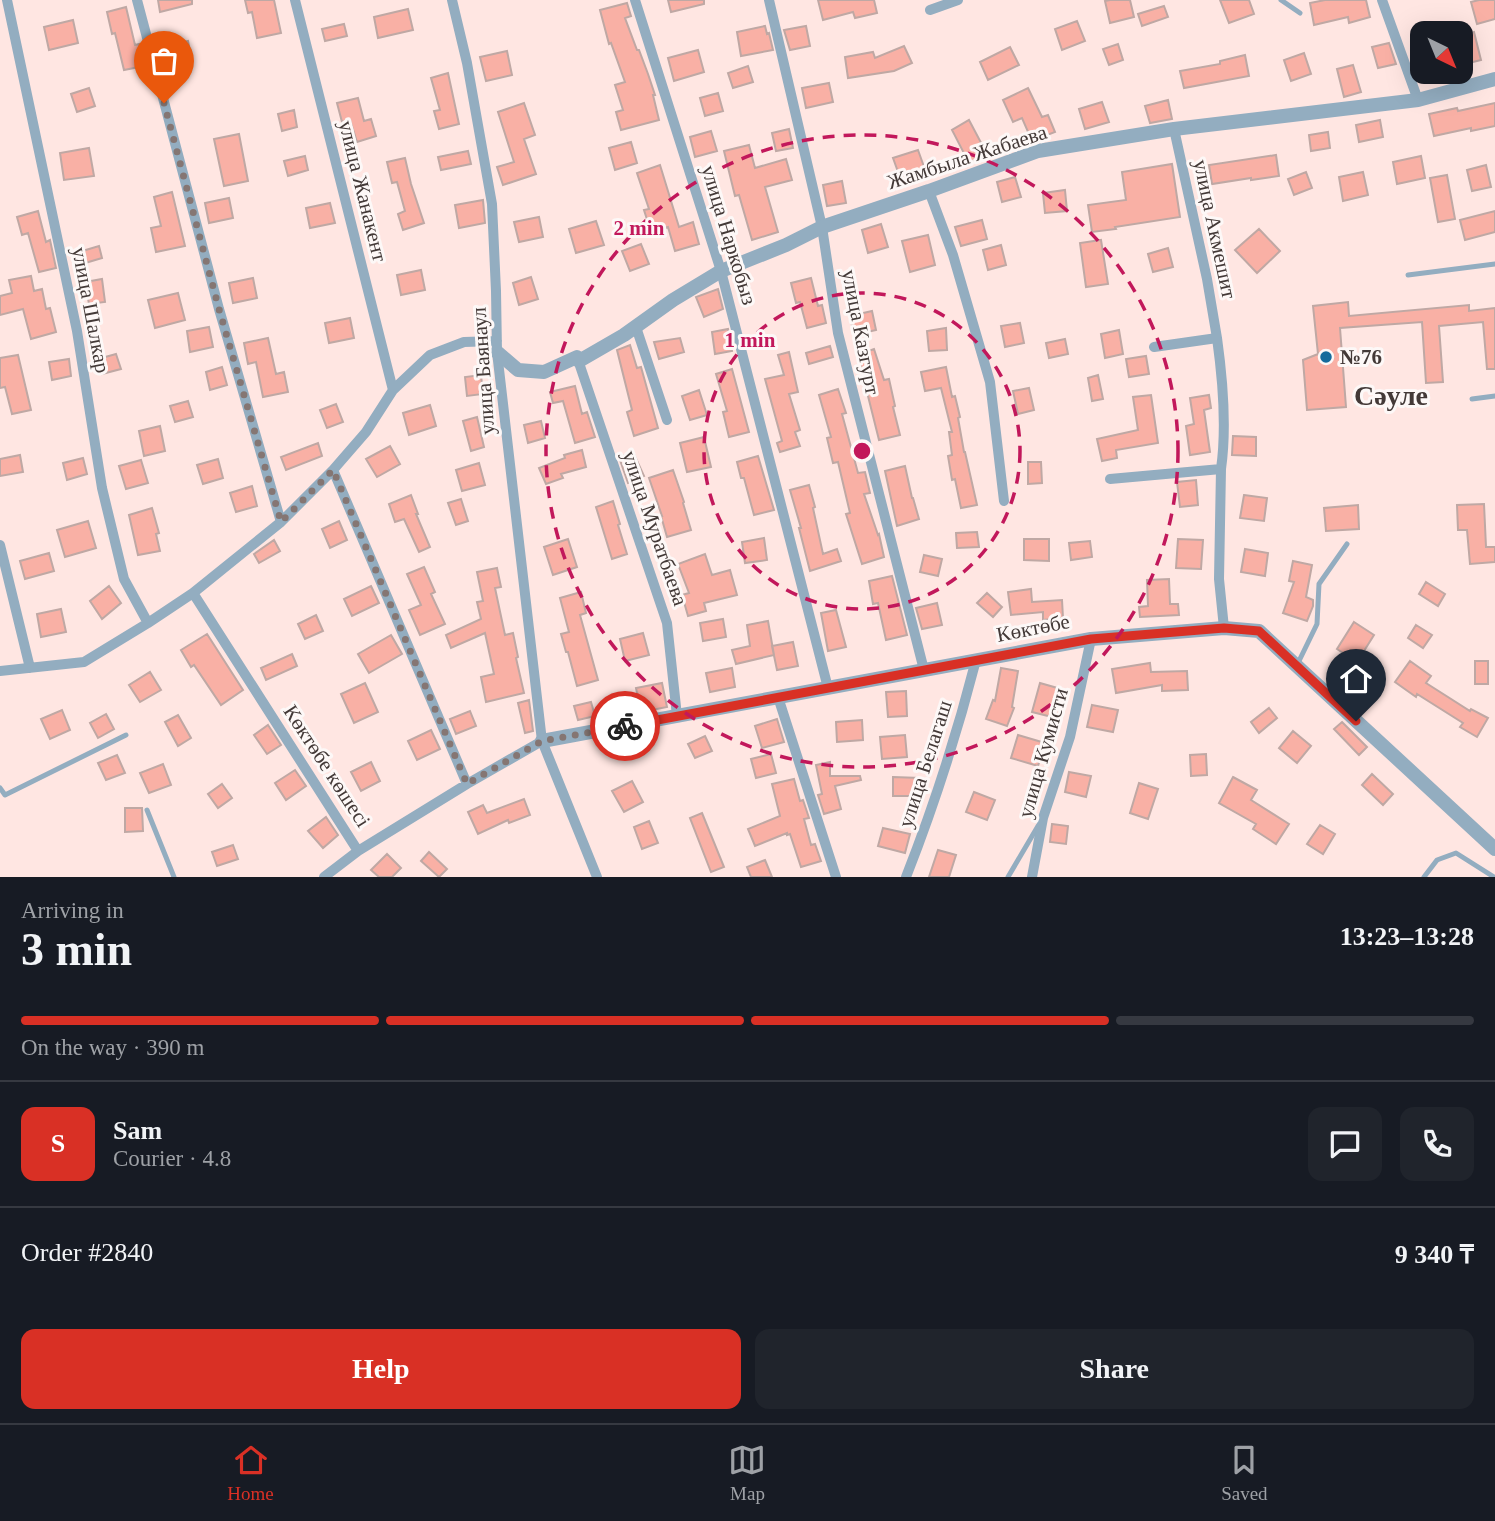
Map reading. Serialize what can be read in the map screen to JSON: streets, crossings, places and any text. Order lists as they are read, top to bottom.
{
  "streets": {
    "street": [
      "Жамбыла Жабаева",
      "улица Жанакент",
      "улица Акмешит",
      "улица Наркобыз",
      "улица Шалкар",
      "улица Казгурт",
      "улица Баянаул",
      "улица Муратбаева",
      "Көктөбе",
      "улица Кумисти",
      "улица Белагаш",
      "Көктөбе көшесі"
    ]
  },
  "crossings": [
    ["Жамбыла Жабаева", "улица Акмешит"],
    ["Жамбыла Жабаева", "улица Наркобыз"],
    ["Жамбыла Жабаева", "улица Казгурт"],
    ["Жамбыла Жабаева", "улица Баянаул"],
    ["Жамбыла Жабаева", "улица Муратбаева"],
    ["улица Акмешит", "Көктөбе"],
    ["улица Наркобыз", "Көктөбе"],
    ["улица Казгурт", "Көктөбе"],
    ["улица Баянаул", "Көктөбе"],
    ["улица Баянаул", "Көктөбе көшесі"],
    ["улица Муратбаева", "Көктөбе"],
    ["Көктөбе", "улица Кумисти"],
    ["Көктөбе", "улица Белагаш"],
    ["Көктөбе", "Көктөбе көшесі"]
  ],
  "districts": ["Сәуле"],
  "places": ["№76"],
  "north": "bottom right",
  "page": {
    "heading": ["3 min", "Arriving in", "13:23–13:28"],
    "panel": [
      "Sam",
      "Courier · 4.8",
      "Order #2840",
      "9 340 ₸"
    ],
    "bar": "On the way · 390 m",
    "round": "S",
    "buttons": ["Help", "Share"],
    "tabs": ["Home", "Map", "Saved"]
  },
  "rings": ["2 min", "1 min"]
}
